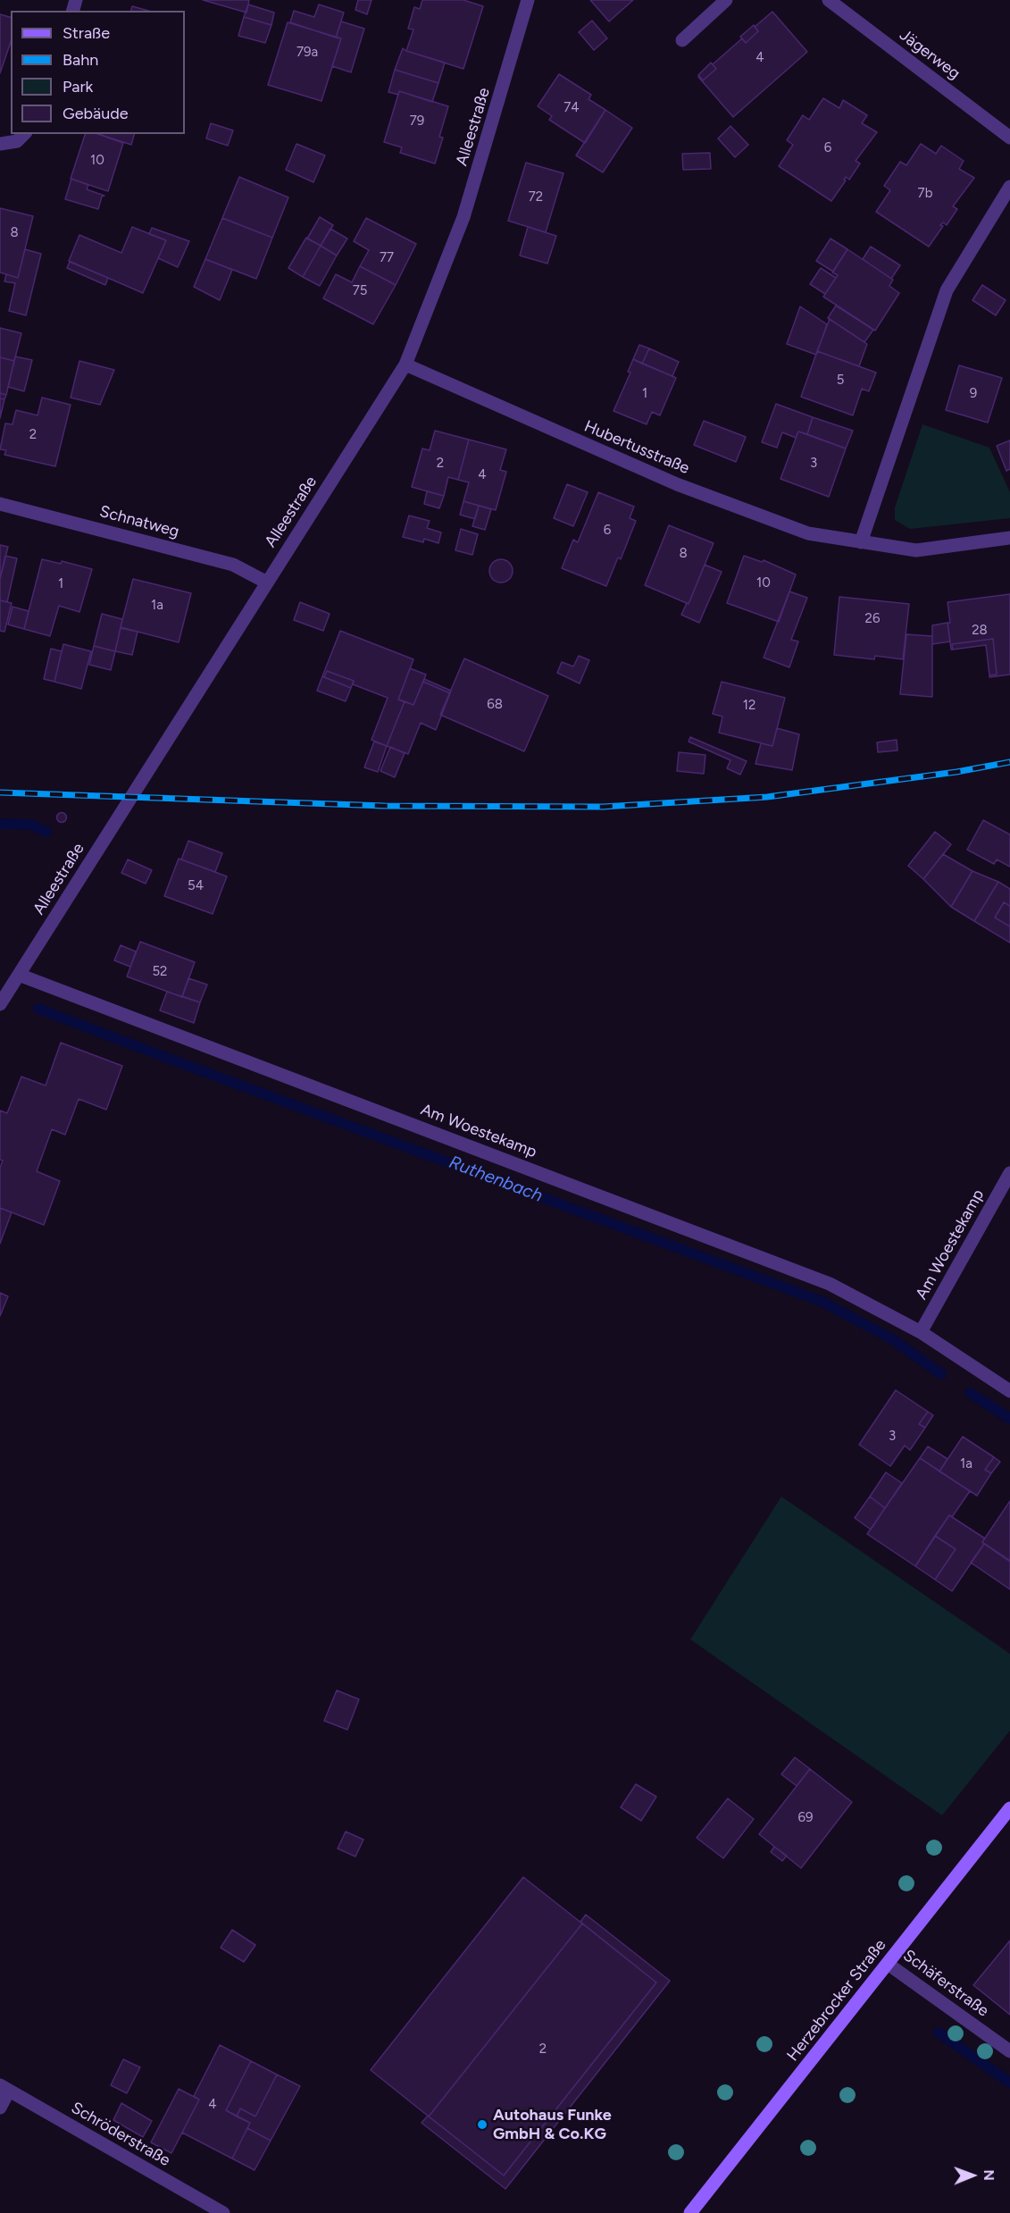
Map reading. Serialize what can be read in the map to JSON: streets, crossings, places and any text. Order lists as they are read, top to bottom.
{
  "streets": {
    "main road": ["Herzebrocker Straße"],
    "street": [
      "Jägerweg",
      "Alleestraße",
      "Hubertusstraße",
      "Schnatweg",
      "Am Woestekamp",
      "Schäferstraße",
      "Schröderstraße"
    ]
  },
  "crossings": [
    ["Alleestraße", "Hubertusstraße"],
    ["Alleestraße", "Schnatweg"],
    ["Alleestraße", "Am Woestekamp"],
    ["Schäferstraße", "Herzebrocker Straße"]
  ],
  "water": ["Ruthenbach"],
  "places": ["Autohaus Funke GmbH & Co.KG"],
  "house_numbers": [
    "79a",
    "4",
    "74",
    "79",
    "6",
    "10",
    "7b",
    "72",
    "8",
    "77",
    "75",
    "5",
    "1",
    "9",
    "2",
    "2",
    "3",
    "4",
    "6",
    "8",
    "10",
    "1",
    "1a",
    "26",
    "28",
    "68",
    "12",
    "54",
    "52",
    "3",
    "1a",
    "69",
    "2",
    "4"
  ],
  "legend": [
    "Straße",
    "Bahn",
    "Park",
    "Gebäude"
  ],
  "north": "right"
}
